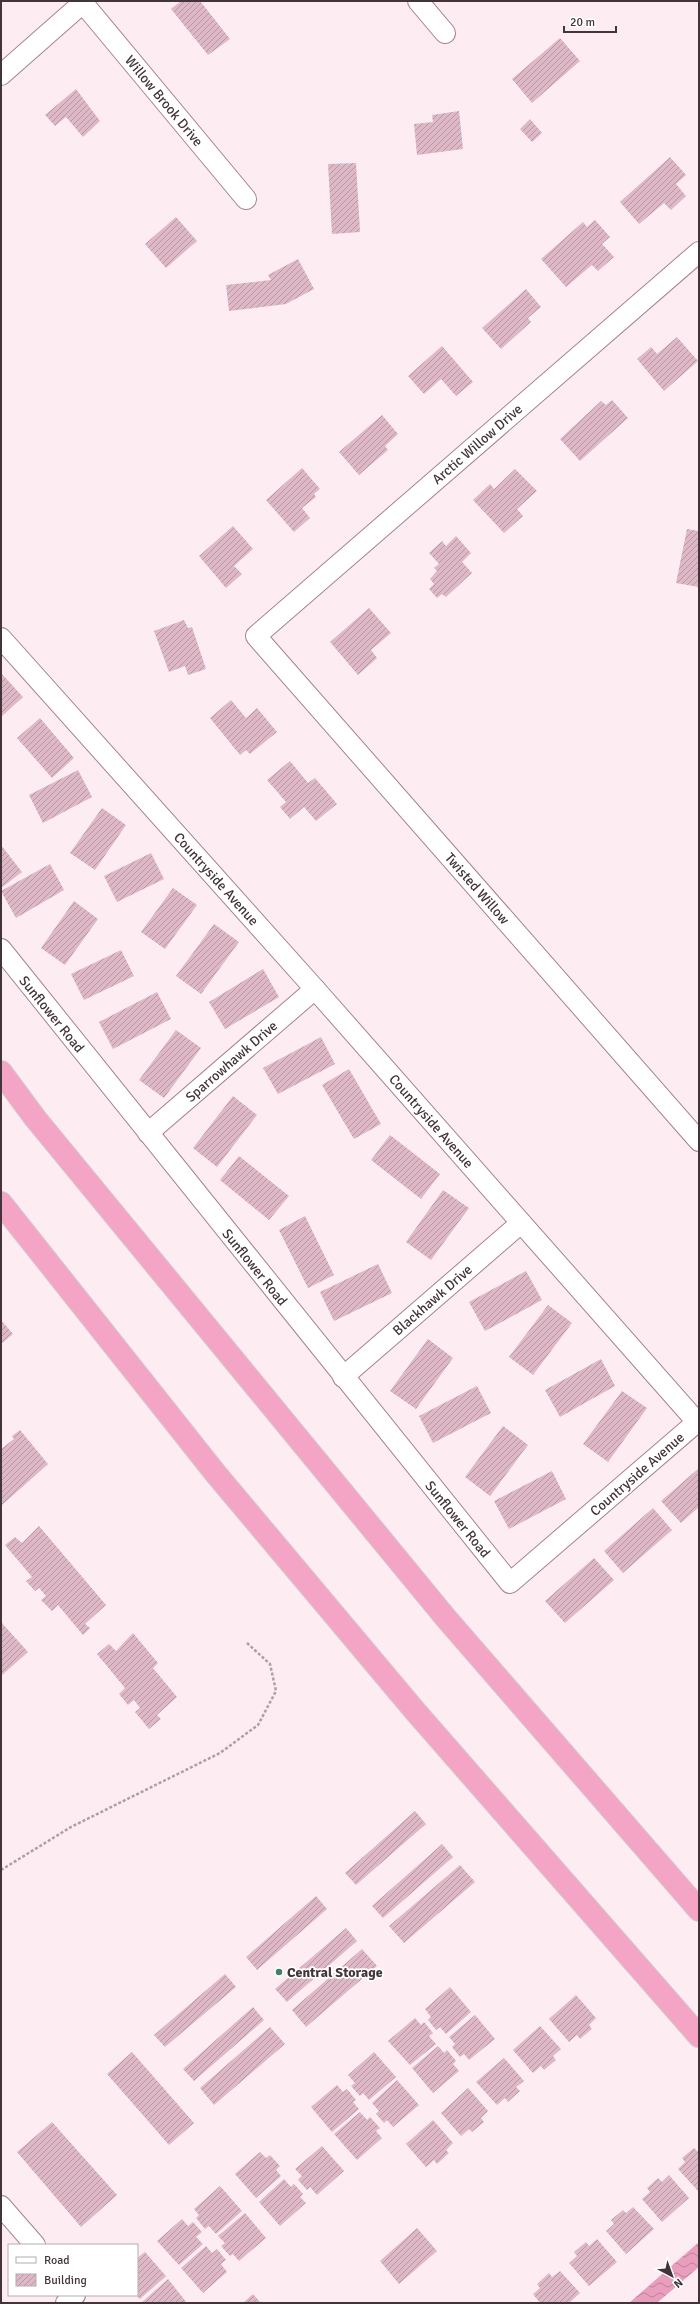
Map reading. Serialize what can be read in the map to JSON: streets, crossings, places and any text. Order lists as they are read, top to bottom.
{
  "streets": {
    "street": [
      "Willow Brook Drive",
      "Arctic Willow Drive",
      "Countryside Avenue",
      "Twisted Willow",
      "Sunflower Road",
      "Sparrowhawk Drive",
      "Blackhawk Drive"
    ]
  },
  "crossings": [
    ["Arctic Willow Drive", "Twisted Willow"],
    ["Countryside Avenue", "Sunflower Road"],
    ["Countryside Avenue", "Sparrowhawk Drive"],
    ["Countryside Avenue", "Blackhawk Drive"],
    ["Sunflower Road", "Sparrowhawk Drive"],
    ["Sunflower Road", "Blackhawk Drive"]
  ],
  "places": ["Central Storage"],
  "legend": ["Road", "Building"],
  "scale_bar": "20 m",
  "north": "bottom right"
}
